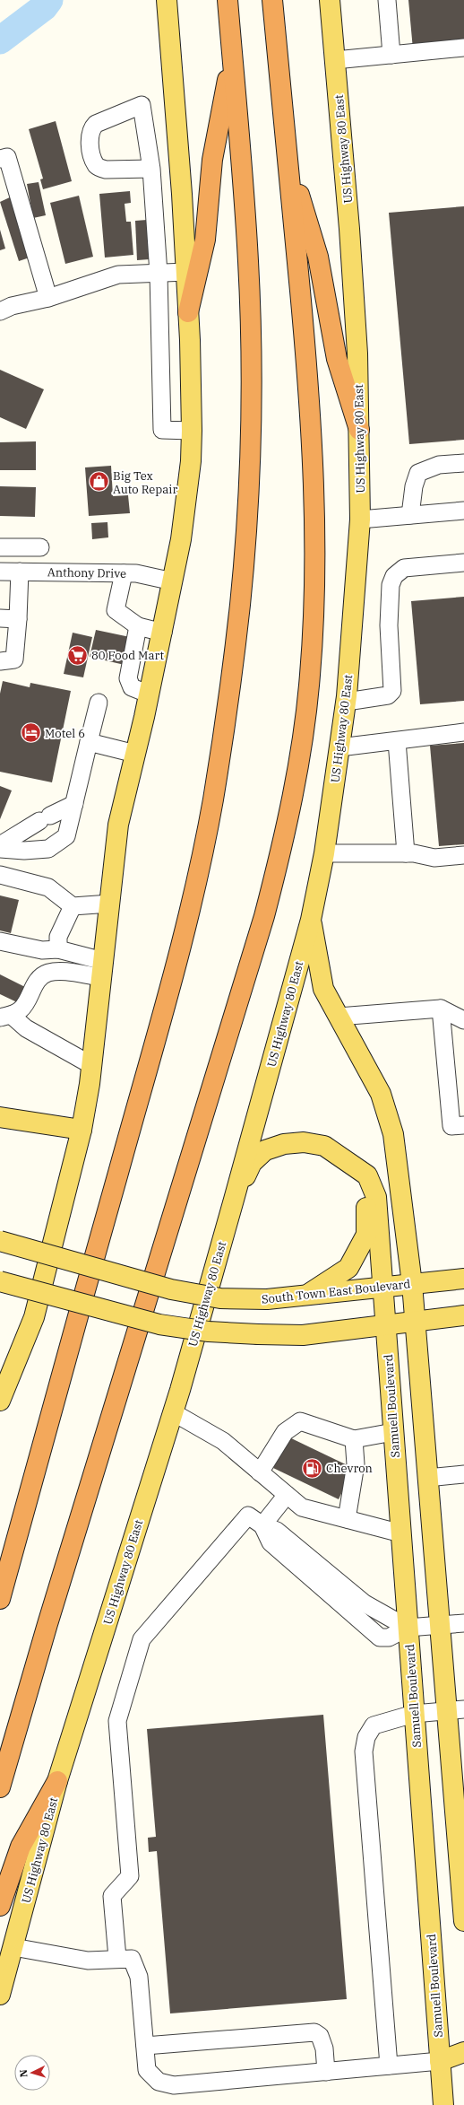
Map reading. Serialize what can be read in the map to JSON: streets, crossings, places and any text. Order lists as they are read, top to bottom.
{
  "streets": {
    "main road": ["US Highway 80 East", "South Town East Boulevard", "Samuell Boulevard"],
    "street": ["Anthony Drive"]
  },
  "crossings": [
    ["US Highway 80 East", "Samuell Boulevard"],
    ["South Town East Boulevard", "Samuell Boulevard"]
  ],
  "places": {
    "shop": ["Big Tex Auto Repair"],
    "supermarket": ["80 Food Mart"],
    "hotel": ["Motel 6"],
    "fuel station": ["Chevron"]
  },
  "north": "left"
}
